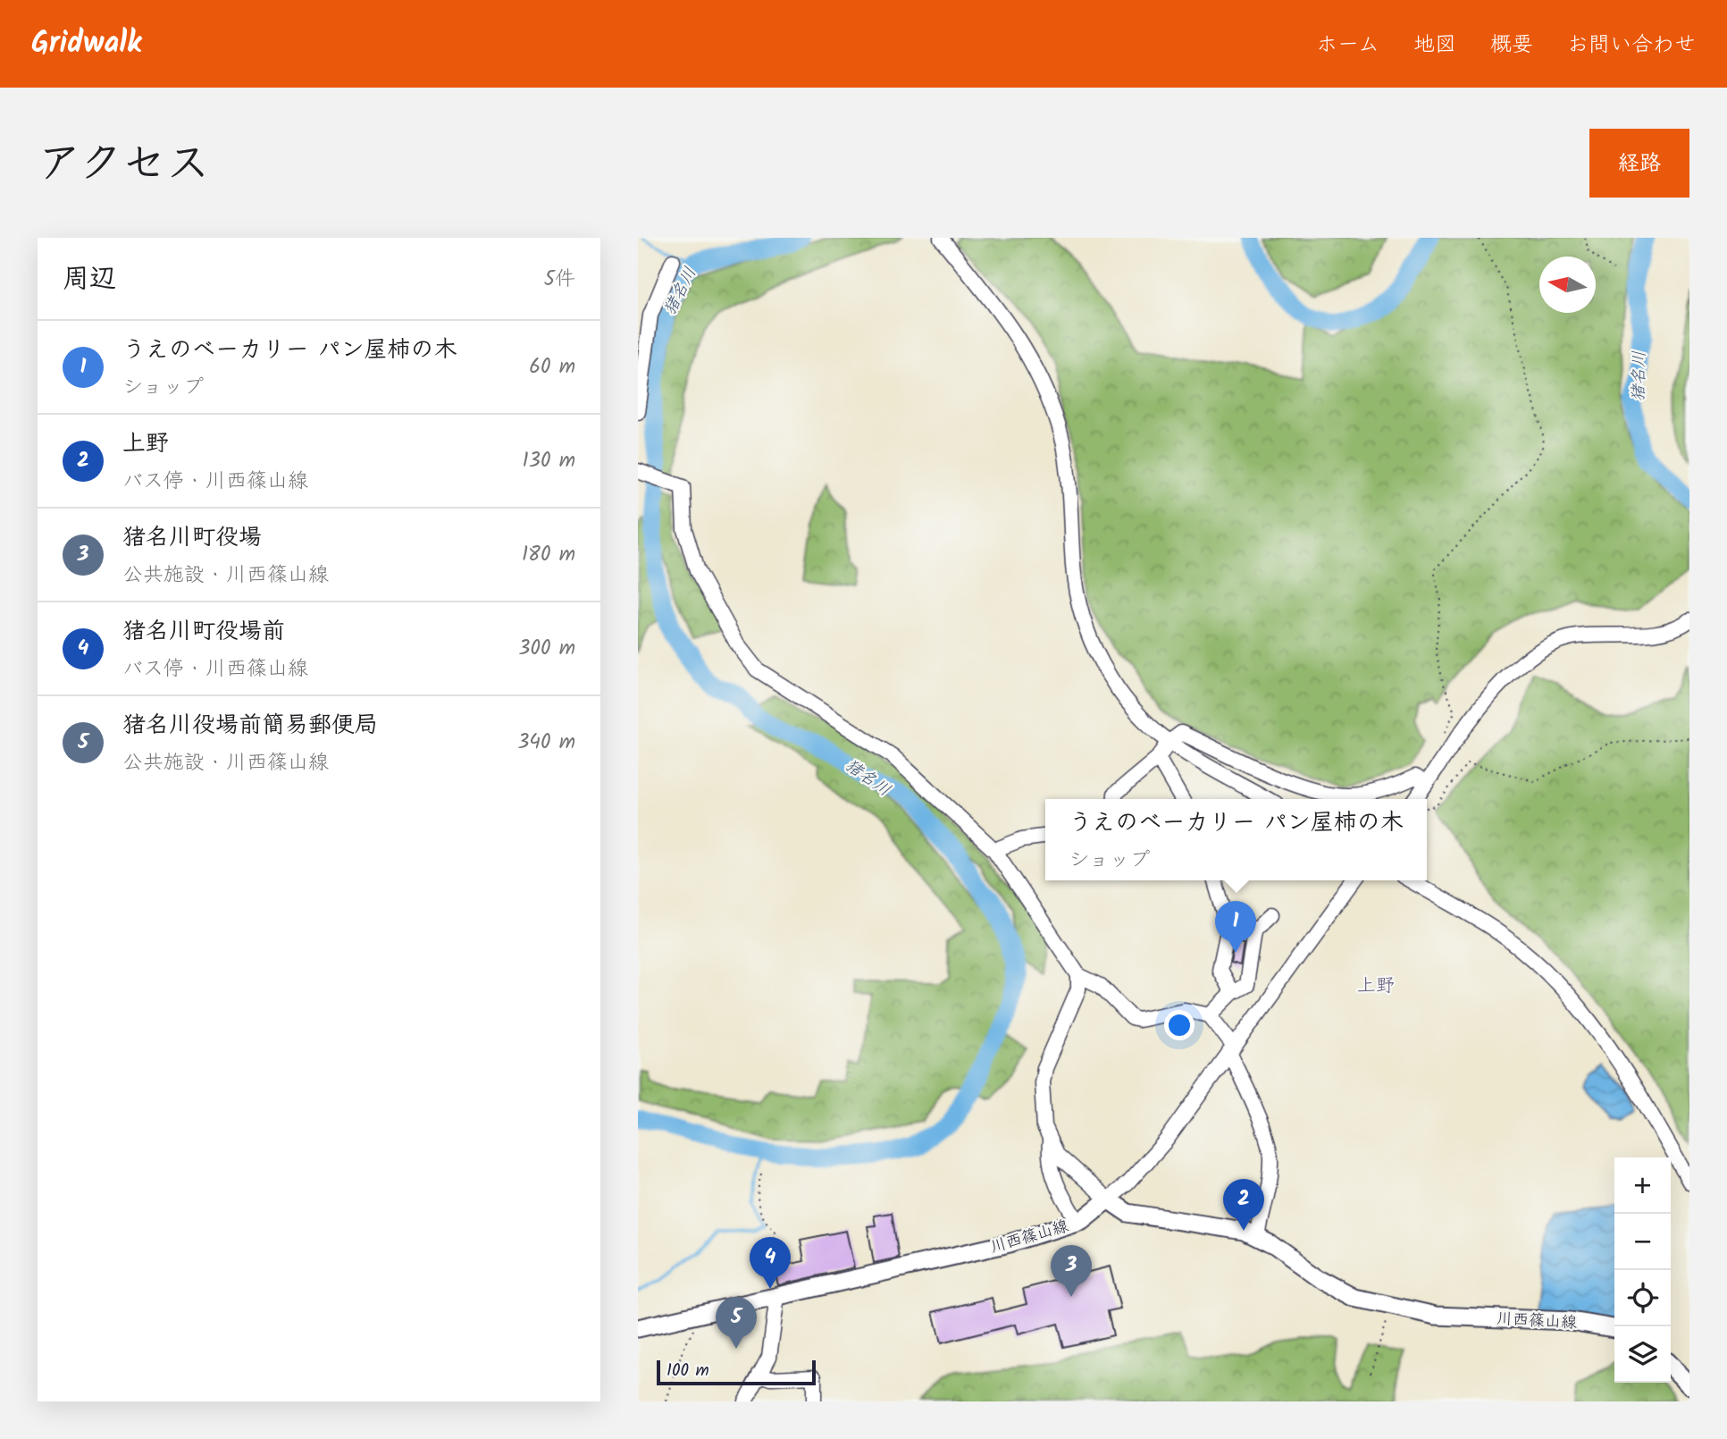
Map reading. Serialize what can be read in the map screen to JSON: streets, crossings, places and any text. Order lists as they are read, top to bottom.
{
  "streets": {
    "main road": ["川西篠山線"]
  },
  "districts": ["上野"],
  "water": ["猪名川"],
  "scale_bar": "100 m",
  "north": "left",
  "page": {
    "header": "Gridwalk",
    "nav": [
      "ホーム",
      "地図",
      "概要",
      "お問い合わせ"
    ],
    "title": "アクセス",
    "buttons": "経路",
    "heading": ["周辺", "5件"],
    "list": [
      {
        "mark": "1",
        "name": "うえのベーカリー パン屋柿の木",
        "note": "ショップ",
        "value": "60 m"
      },
      {
        "mark": "2",
        "name": "上野",
        "note": "バス停 · 川西篠山線",
        "value": "130 m"
      },
      {
        "mark": "3",
        "name": "猪名川町役場",
        "note": "公共施設 · 川西篠山線",
        "value": "180 m"
      },
      {
        "mark": "4",
        "name": "猪名川町役場前",
        "note": "バス停 · 川西篠山線",
        "value": "300 m"
      },
      {
        "mark": "5",
        "name": "猪名川役場前簡易郵便局",
        "note": "公共施設 · 川西篠山線",
        "value": "340 m"
      }
    ],
    "popup": ["うえのベーカリー パン屋柿の木", "ショップ"],
    "pins": [
      "1",
      "2",
      "4",
      "3",
      "5"
    ],
    "map_buttons": ["+", "−"],
    "scale": "100 m"
  }
}
